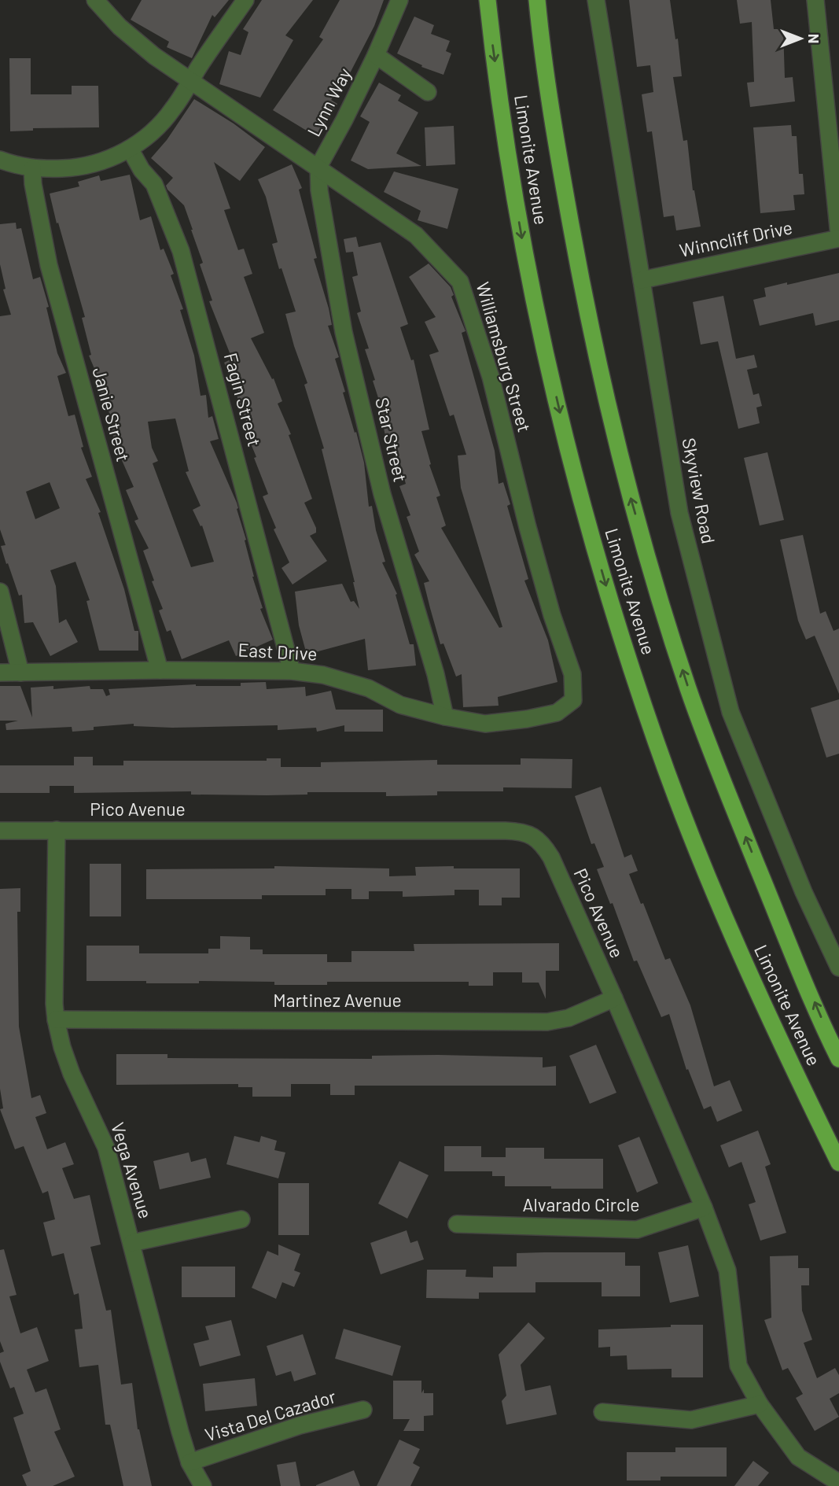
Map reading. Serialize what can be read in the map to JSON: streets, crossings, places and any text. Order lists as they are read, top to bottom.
{
  "streets": {
    "main road": ["Limonite Avenue"],
    "street": [
      "Lynn Way",
      "Winncliff Drive",
      "Williamsburg Street",
      "Fagin Street",
      "Janie Street",
      "Star Street",
      "Skyview Road",
      "East Drive",
      "Pico Avenue",
      "Martinez Avenue",
      "Vega Avenue",
      "Alvarado Circle",
      "Vista Del Cazador"
    ]
  },
  "crossings": [
    ["Lynn Way", "Williamsburg Street"],
    ["Lynn Way", "Star Street"],
    ["Winncliff Drive", "Skyview Road"],
    ["Williamsburg Street", "Star Street"],
    ["Williamsburg Street", "East Drive"],
    ["Fagin Street", "East Drive"],
    ["Janie Street", "East Drive"],
    ["Star Street", "East Drive"],
    ["Pico Avenue", "Martinez Avenue"],
    ["Pico Avenue", "Vega Avenue"],
    ["Pico Avenue", "Alvarado Circle"],
    ["Martinez Avenue", "Vega Avenue"],
    ["Vega Avenue", "Vista Del Cazador"]
  ],
  "north": "right"
}
